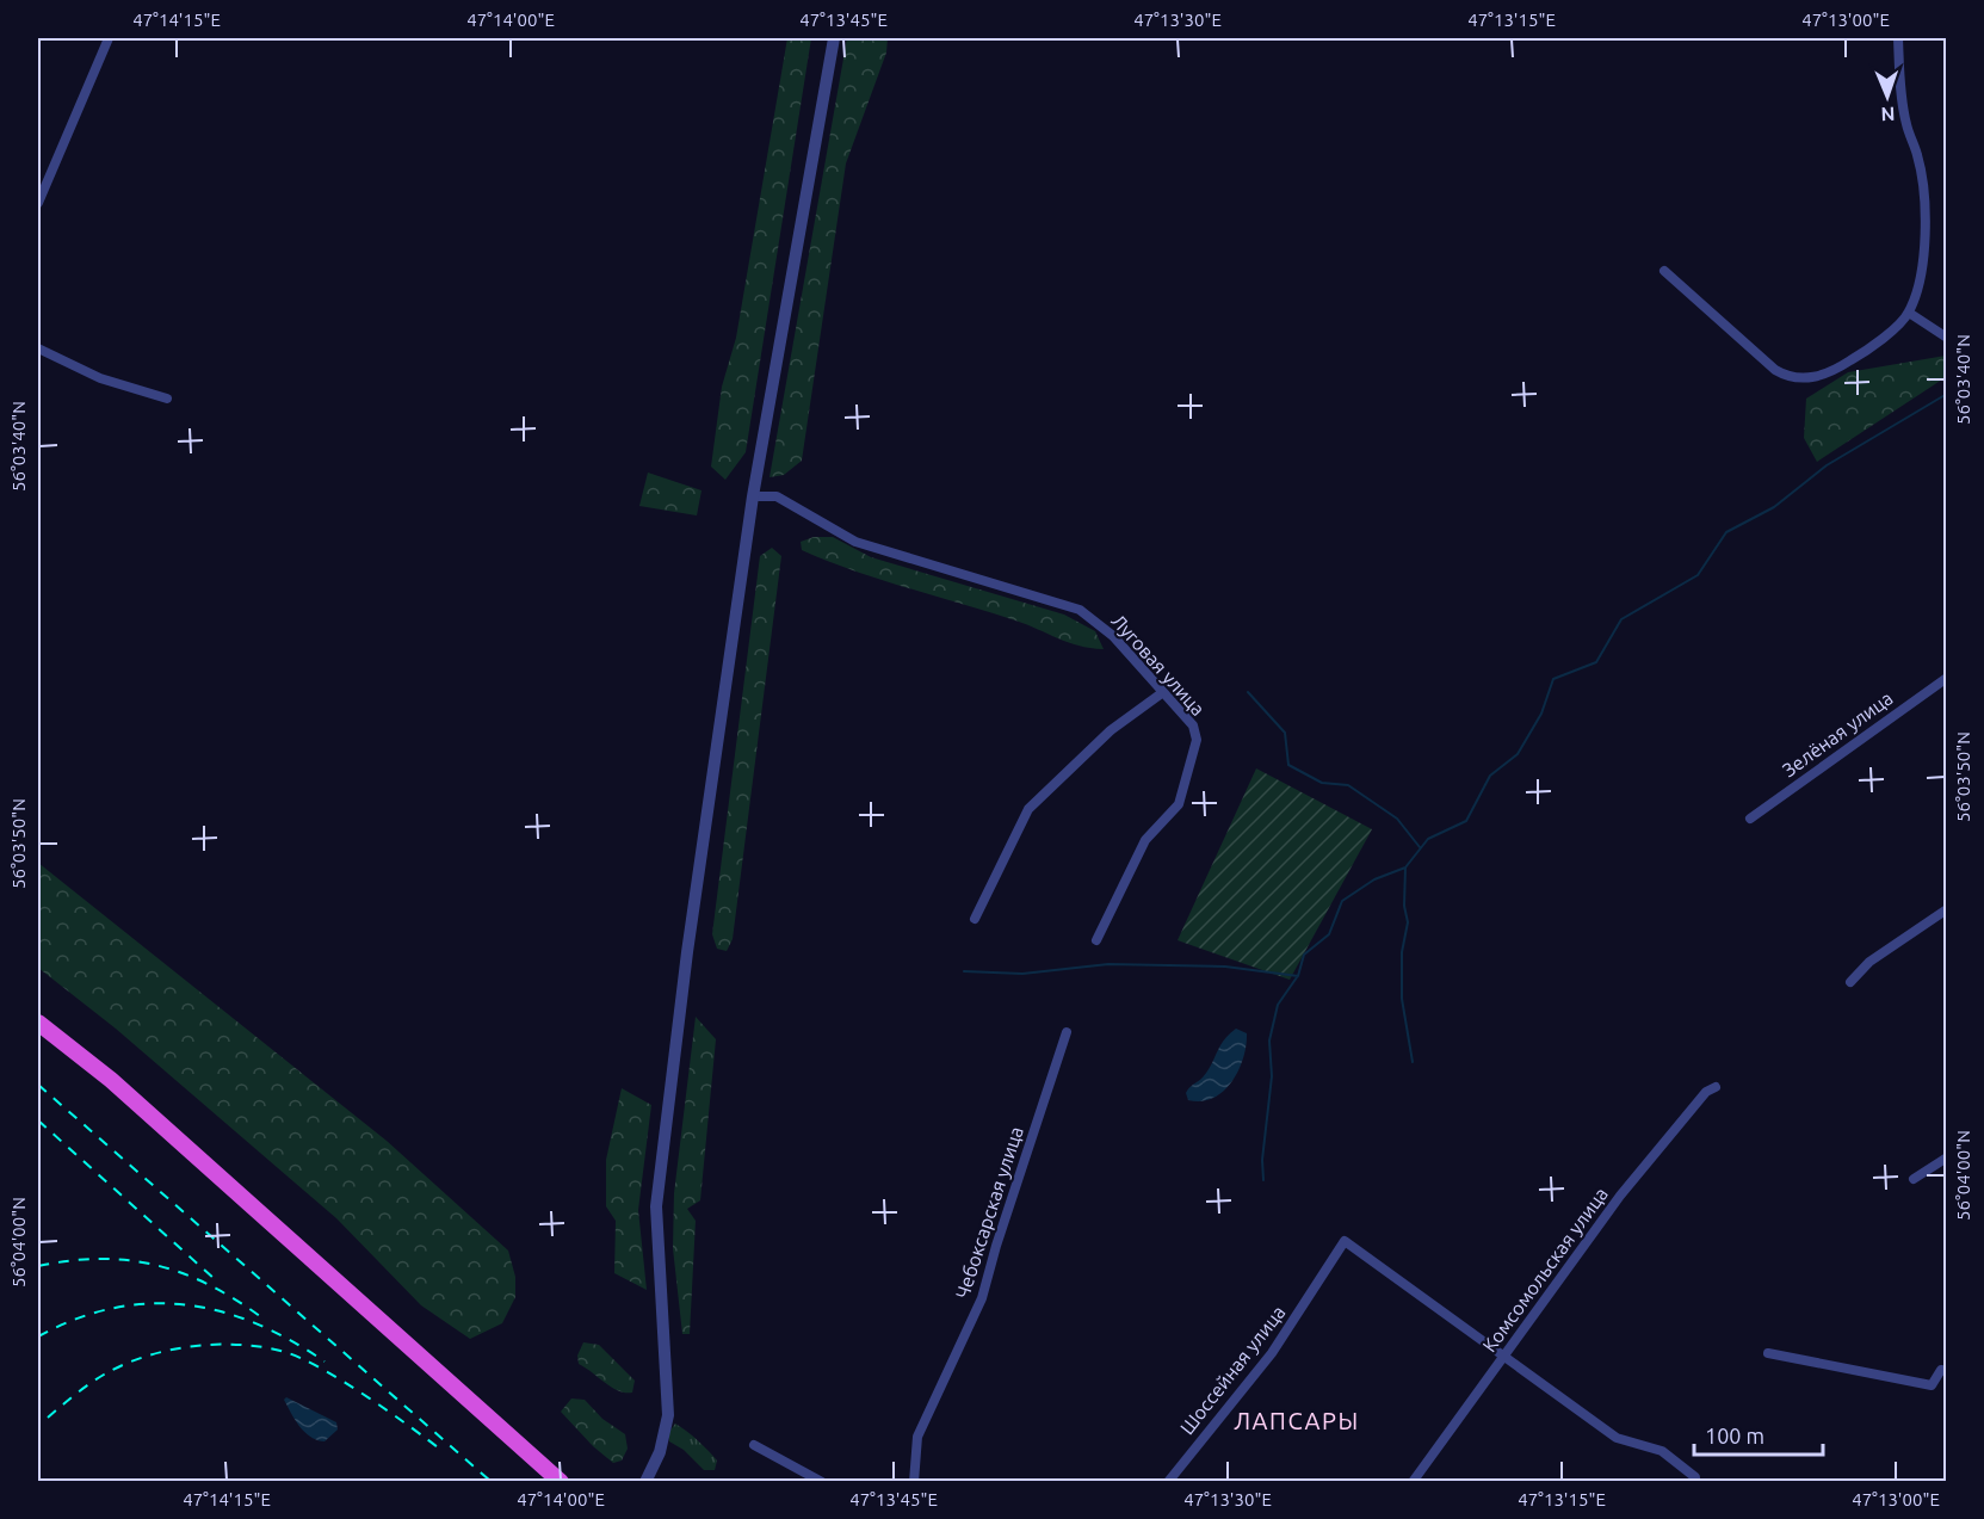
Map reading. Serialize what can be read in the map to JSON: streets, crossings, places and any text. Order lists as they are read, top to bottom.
{
  "streets": {
    "street": [
      "Луговая улица",
      "Зелёная улица",
      "Чебоксарская улица",
      "Комсомольская улица",
      "Шоссейная улица"
    ]
  },
  "crossings": [
    ["Комсомольская улица", "Шоссейная улица"]
  ],
  "districts": ["ЛАПСАРЫ"],
  "scale_bar": "100 m",
  "north": "bottom",
  "coordinates": [
    "47°14'15\"E",
    "47°14'00\"E",
    "47°13'45\"E",
    "47°13'30\"E",
    "47°13'15\"E",
    "47°13'00\"E",
    "56°03'40\"N",
    "56°03'50\"N",
    "56°04'00\"N"
  ]
}
